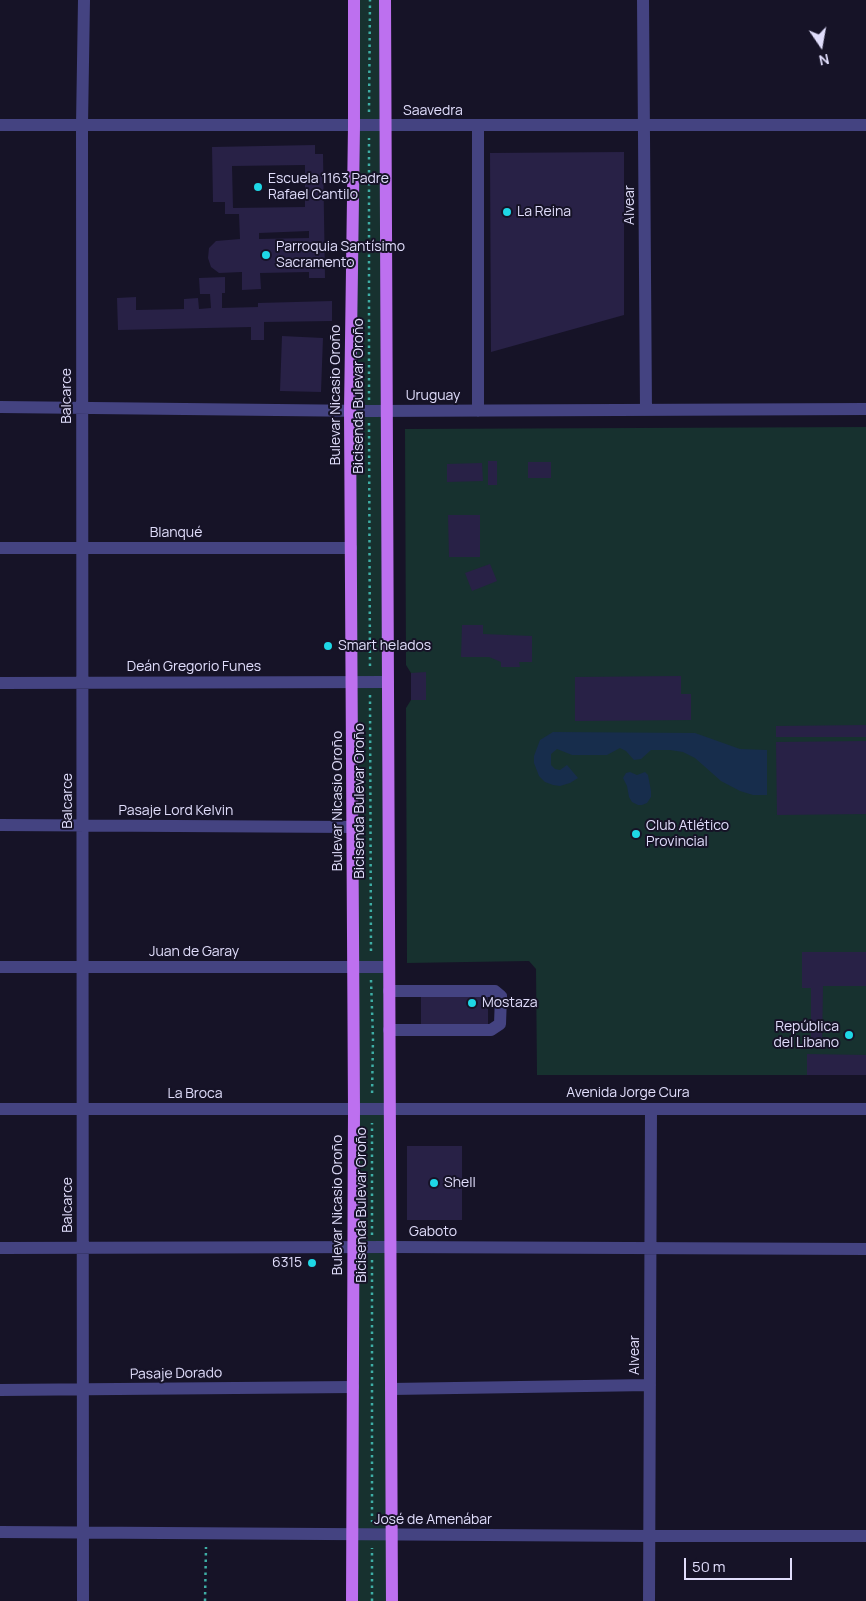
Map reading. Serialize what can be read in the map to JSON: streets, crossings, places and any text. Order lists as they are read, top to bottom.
{
  "streets": {
    "main road": ["Bulevar Nicasio Oroño"],
    "street": [
      "Saavedra",
      "Alvear",
      "Balcarce",
      "Uruguay",
      "Blanqué",
      "Deán Gregorio Funes",
      "Pasaje Lord Kelvin",
      "Juan de Garay",
      "Avenida Jorge Cura",
      "La Broca",
      "Gaboto",
      "Pasaje Dorado",
      "José de Amenábar"
    ],
    "path": ["Bicisenda Bulevar Oroño"]
  },
  "crossings": [
    ["Saavedra", "Alvear"],
    ["Saavedra", "Bulevar Nicasio Oroño"],
    ["Saavedra", "Balcarce"],
    ["Saavedra", "Bicisenda Bulevar Oroño"],
    ["Alvear", "Uruguay"],
    ["Alvear", "Avenida Jorge Cura"],
    ["Alvear", "Gaboto"],
    ["Alvear", "José de Amenábar"],
    ["Bulevar Nicasio Oroño", "Uruguay"],
    ["Bulevar Nicasio Oroño", "Blanqué"],
    ["Bulevar Nicasio Oroño", "Deán Gregorio Funes"],
    ["Bulevar Nicasio Oroño", "Pasaje Lord Kelvin"],
    ["Bulevar Nicasio Oroño", "Juan de Garay"],
    ["Bulevar Nicasio Oroño", "La Broca"],
    ["Bulevar Nicasio Oroño", "Gaboto"],
    ["Bulevar Nicasio Oroño", "Pasaje Dorado"],
    ["Bulevar Nicasio Oroño", "José de Amenábar"],
    ["Balcarce", "Uruguay"],
    ["Balcarce", "Blanqué"],
    ["Balcarce", "Deán Gregorio Funes"],
    ["Balcarce", "Pasaje Lord Kelvin"],
    ["Balcarce", "Juan de Garay"],
    ["Balcarce", "La Broca"],
    ["Balcarce", "Gaboto"],
    ["Balcarce", "Pasaje Dorado"],
    ["Balcarce", "José de Amenábar"],
    ["Bicisenda Bulevar Oroño", "Uruguay"],
    ["Bicisenda Bulevar Oroño", "Deán Gregorio Funes"],
    ["Bicisenda Bulevar Oroño", "Juan de Garay"],
    ["Bicisenda Bulevar Oroño", "La Broca"],
    ["Bicisenda Bulevar Oroño", "Gaboto"],
    ["Bicisenda Bulevar Oroño", "José de Amenábar"],
    ["Avenida Jorge Cura", "La Broca"]
  ],
  "places": [
    "Escuela 1163 Padre Rafael Cantilo",
    "La Reina",
    "Parroquia Santísimo Sacramento",
    "Smart helados",
    "Club Atlético Provincial",
    "Mostaza",
    "República del Libano",
    "Shell",
    "6315"
  ],
  "scale_bar": "50 m",
  "north": "bottom"
}
